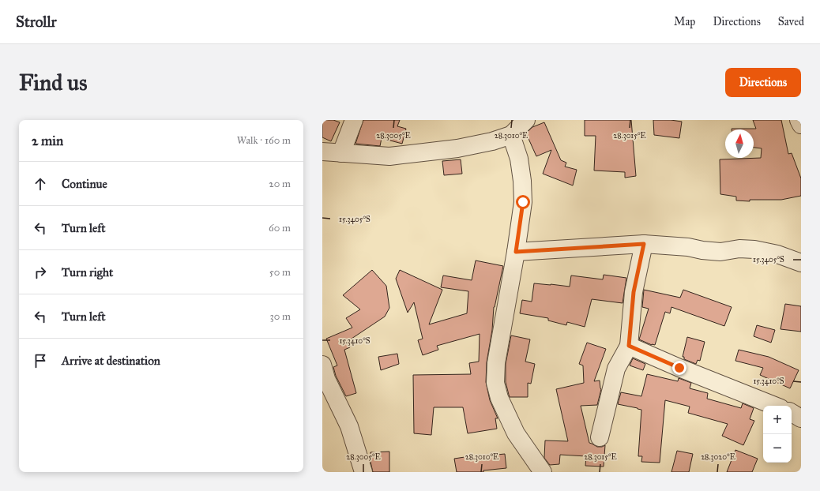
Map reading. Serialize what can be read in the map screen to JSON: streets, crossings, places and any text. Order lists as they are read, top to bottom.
{
  "north": "top",
  "page": {
    "header": "Strollr",
    "nav": ["Map", "Directions", "Saved"],
    "buttons": "Directions",
    "title": "Find us",
    "heading": ["2 min", "Walk · 160 m"],
    "list": [
      ["Continue", "20 m"],
      ["Turn left", "60 m"],
      ["Turn right", "50 m"],
      ["Turn left", "30 m"],
      "Arrive at destination"
    ],
    "map_buttons": ["+", "−"]
  },
  "coordinates": [
    "28.3005°E",
    "28.3010°E",
    "28.3015°E",
    "15.3405°S",
    "15.3410°S",
    "28.3020°E"
  ]
}
